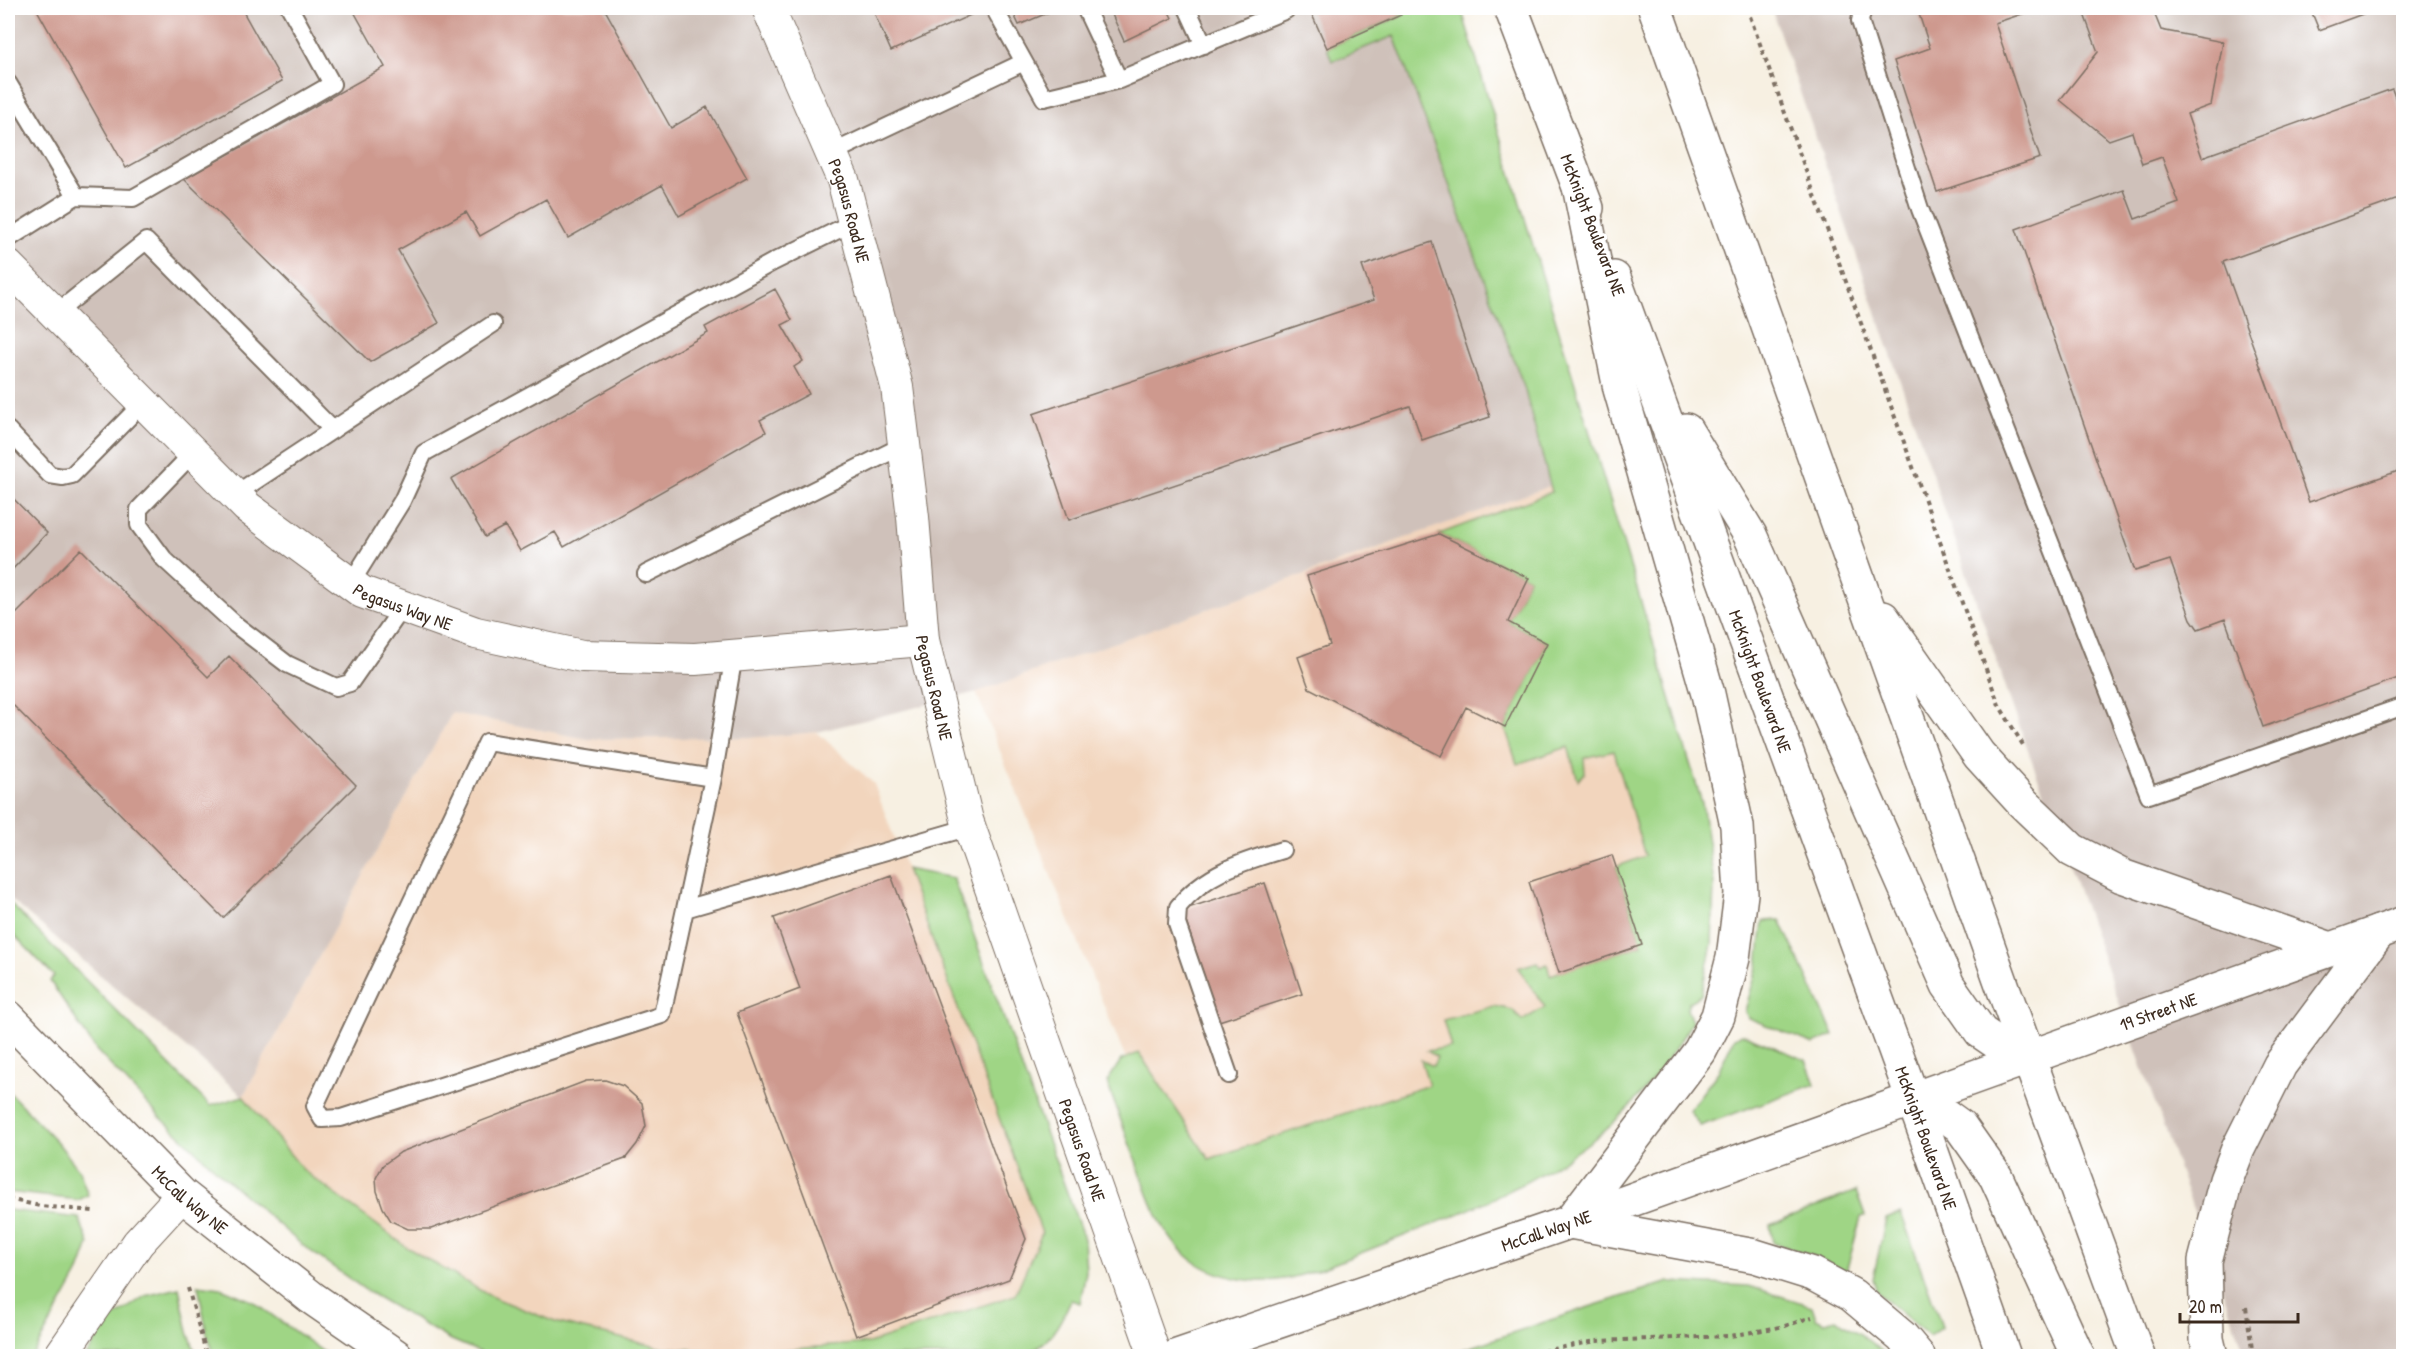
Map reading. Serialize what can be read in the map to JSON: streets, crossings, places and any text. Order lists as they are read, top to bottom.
{
  "streets": {
    "main road": ["McKnight Boulevard NE", "19 Street NE", "McCall Way NE"],
    "street": ["Pegasus Road NE", "Pegasus Way NE"]
  },
  "crossings": [
    ["Pegasus Road NE", "Pegasus Way NE"],
    ["McKnight Boulevard NE", "19 Street NE"],
    ["McKnight Boulevard NE", "McCall Way NE"],
    ["19 Street NE", "McCall Way NE"]
  ],
  "scale_bar": "20 m"
}
